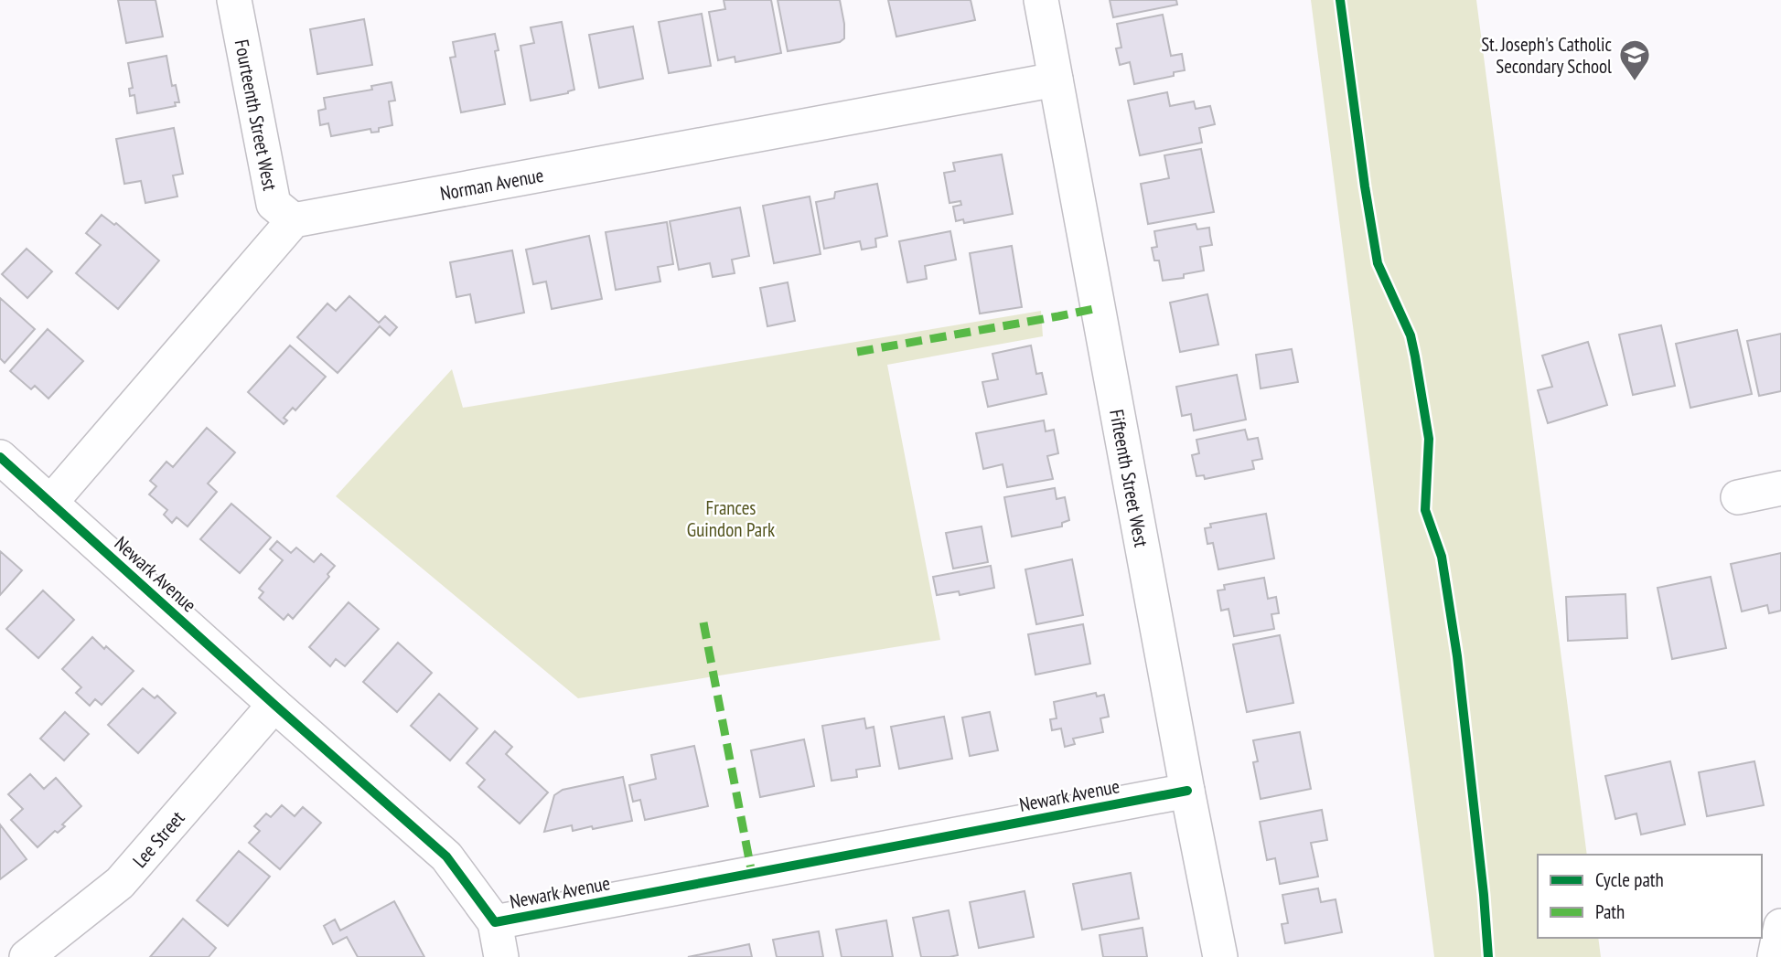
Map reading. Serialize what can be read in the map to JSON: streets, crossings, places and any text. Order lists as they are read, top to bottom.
{
  "streets": {
    "street": [
      "Fourteenth Street West",
      "Norman Avenue",
      "Fifteenth Street West",
      "Newark Avenue",
      "Lee Street"
    ]
  },
  "crossings": [
    ["Fourteenth Street West", "Norman Avenue"],
    ["Norman Avenue", "Fifteenth Street West"],
    ["Fifteenth Street West", "Newark Avenue"],
    ["Newark Avenue", "Lee Street"]
  ],
  "parks": ["Frances Guindon Park"],
  "places": {
    "school or university": ["St. Joseph's Catholic Secondary School"]
  },
  "legend": ["Cycle path", "Path"]
}
